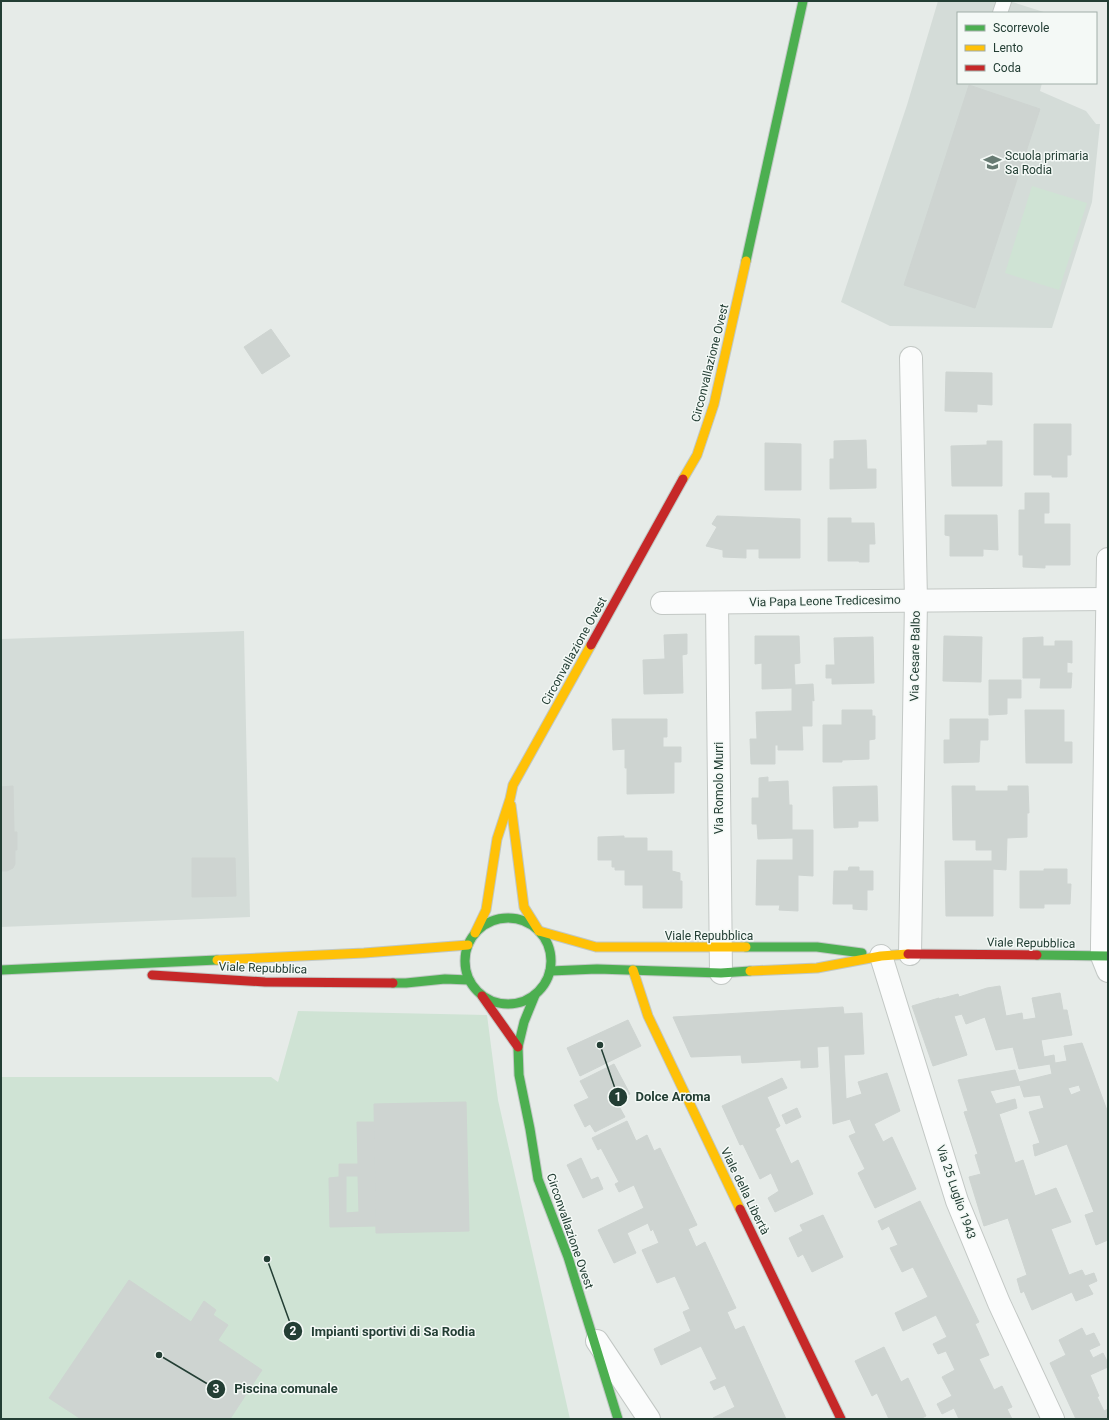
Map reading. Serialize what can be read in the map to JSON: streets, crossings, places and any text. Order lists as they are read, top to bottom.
{
  "streets": {
    "street": [
      "Circonvallazione Ovest",
      "Via Papa Leone Tredicesimo",
      "Via Cesare Balbo",
      "Via Romolo Murri",
      "Viale Repubblica",
      "Viale della Libertà",
      "Via 25 Luglio 1943"
    ]
  },
  "crossings": [
    ["Circonvallazione Ovest", "Viale Repubblica"],
    ["Via Papa Leone Tredicesimo", "Via Cesare Balbo"],
    ["Via Papa Leone Tredicesimo", "Via Romolo Murri"],
    ["Via Cesare Balbo", "Viale Repubblica"],
    ["Via Romolo Murri", "Viale Repubblica"],
    ["Viale Repubblica", "Viale della Libertà"],
    ["Viale Repubblica", "Via 25 Luglio 1943"]
  ],
  "places": {
    "school or university": ["Scuola primaria Sa Rodia"],
    "other": ["Dolce Aroma", "Impianti sportivi di Sa Rodia", "Piscina comunale"]
  },
  "legend": ["Scorrevole", "Lento", "Coda"]
}
